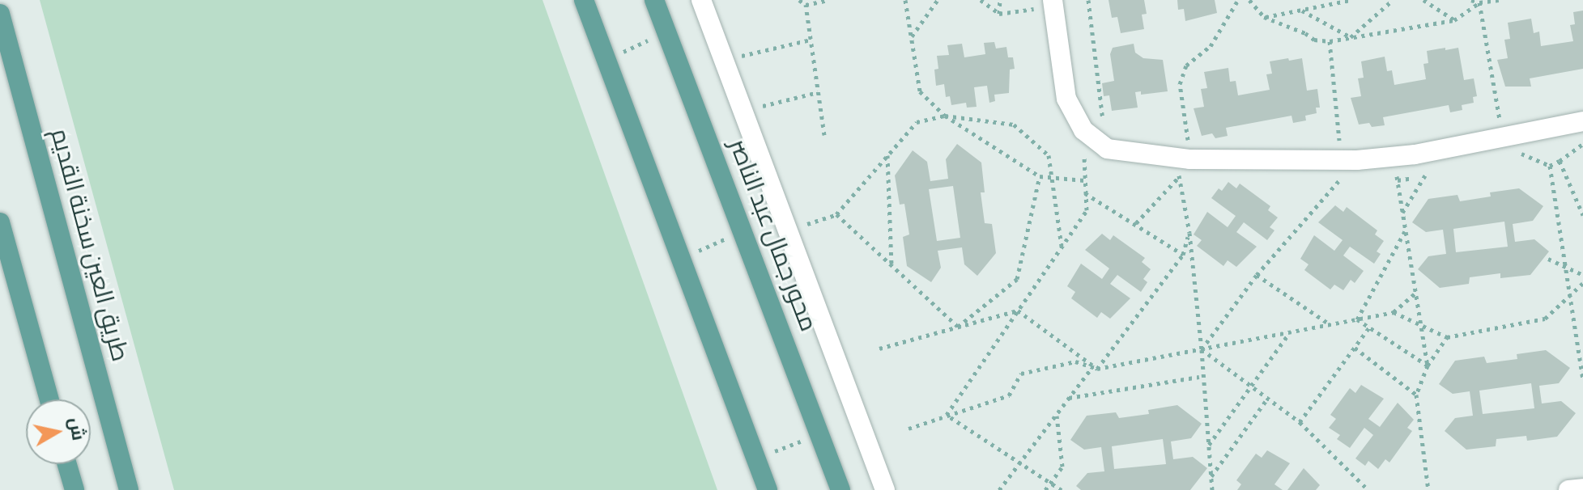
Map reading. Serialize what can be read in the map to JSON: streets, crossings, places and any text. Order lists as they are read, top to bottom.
{
  "streets": {
    "main road": ["محور جمال عبد الناصر", "طريق العين سخنة القديم"]
  },
  "north": "right"
}
